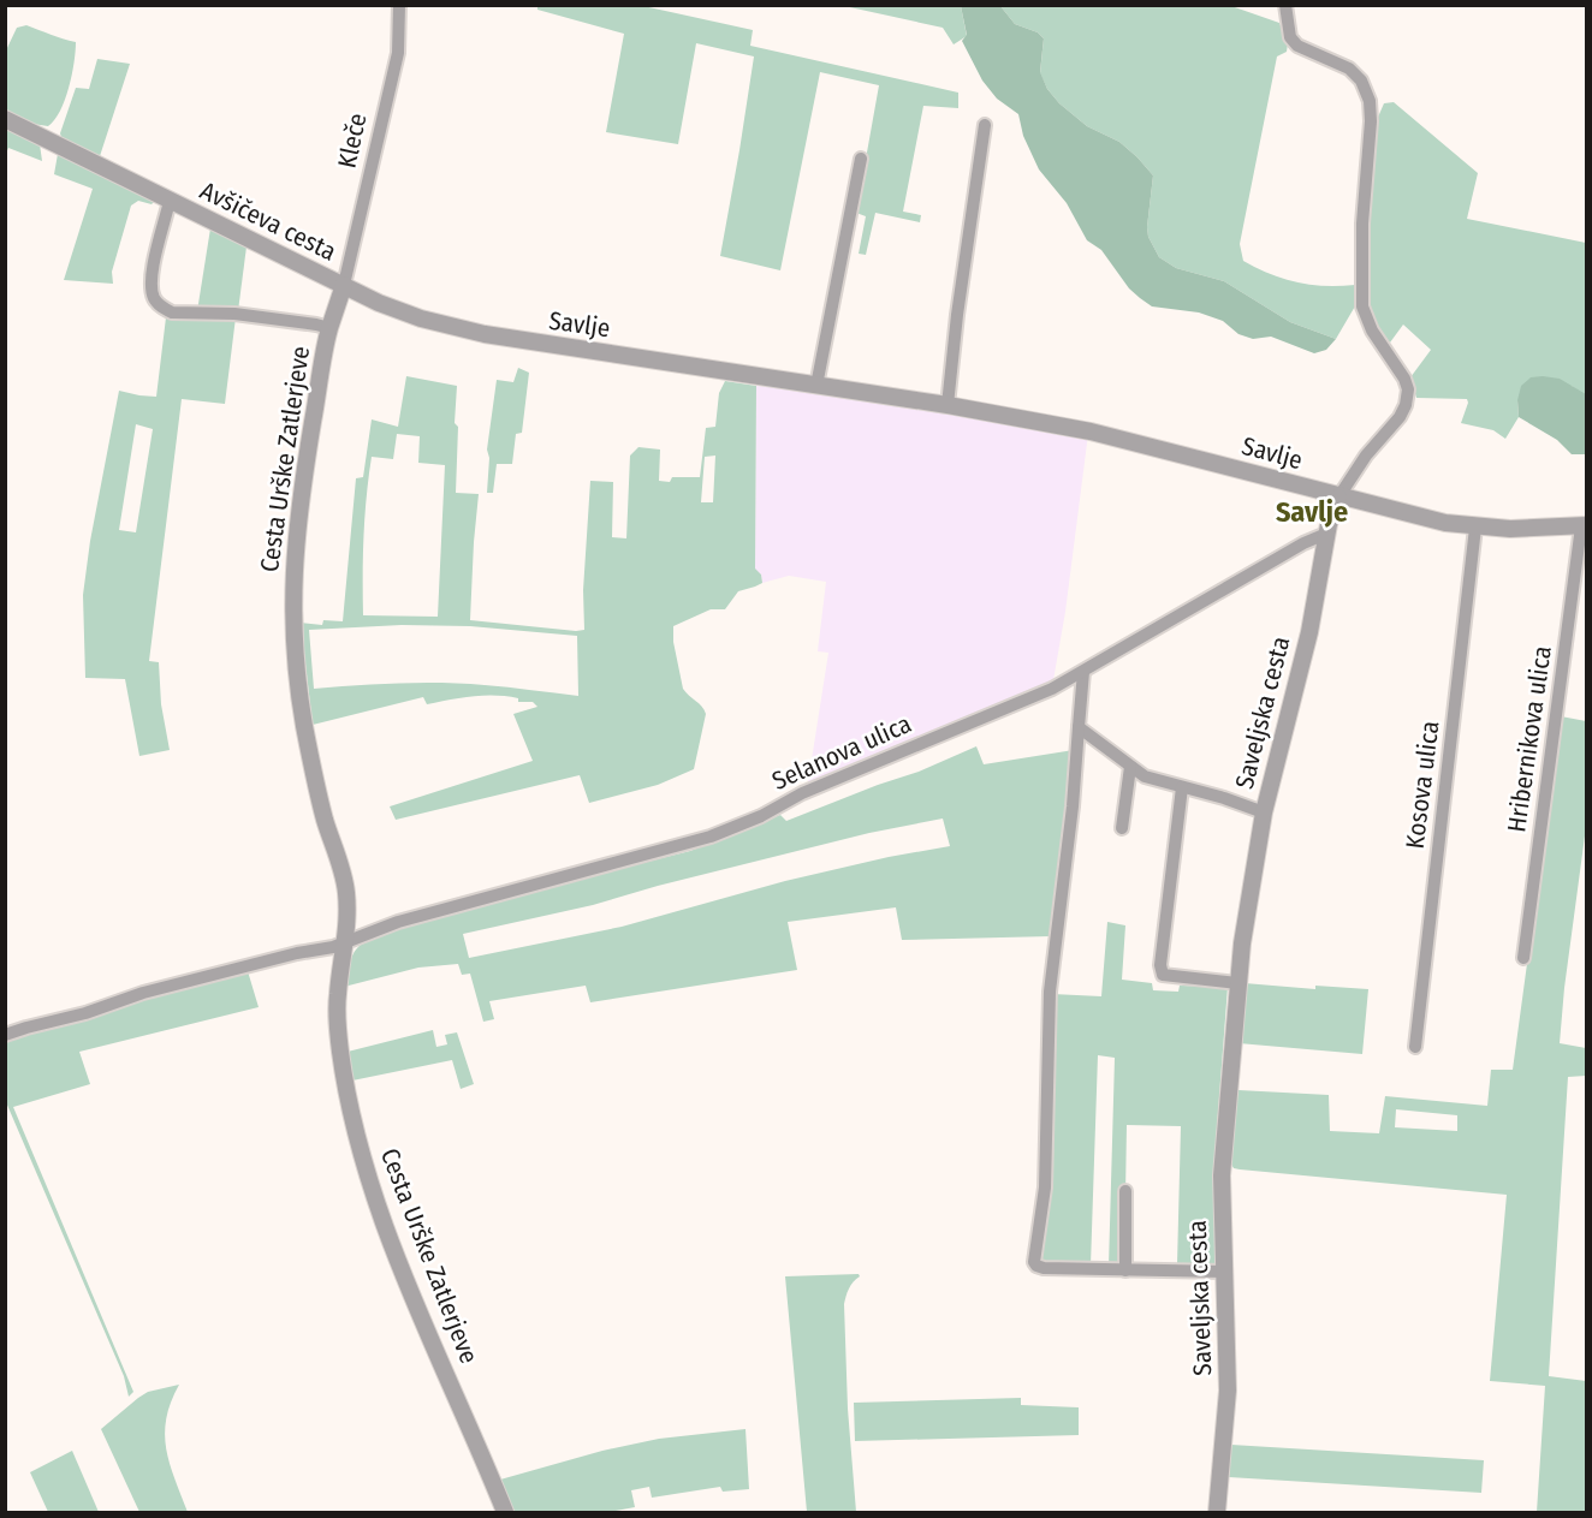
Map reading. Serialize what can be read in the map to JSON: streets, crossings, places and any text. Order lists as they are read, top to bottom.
{
  "streets": {
    "street": [
      "Kleče",
      "Avšičeva cesta",
      "Savlje",
      "Cesta Urške Zatlerjeve",
      "Saveljska cesta",
      "Hribernikova ulica",
      "Selanova ulica",
      "Kosova ulica"
    ]
  },
  "crossings": [
    ["Kleče", "Avšičeva cesta"],
    ["Kleče", "Savlje"],
    ["Kleče", "Cesta Urške Zatlerjeve"],
    ["Avšičeva cesta", "Savlje"],
    ["Avšičeva cesta", "Cesta Urške Zatlerjeve"],
    ["Savlje", "Cesta Urške Zatlerjeve"],
    ["Savlje", "Saveljska cesta"],
    ["Savlje", "Hribernikova ulica"],
    ["Savlje", "Kosova ulica"],
    ["Cesta Urške Zatlerjeve", "Selanova ulica"],
    ["Saveljska cesta", "Selanova ulica"]
  ],
  "districts": ["Savlje"]
}
